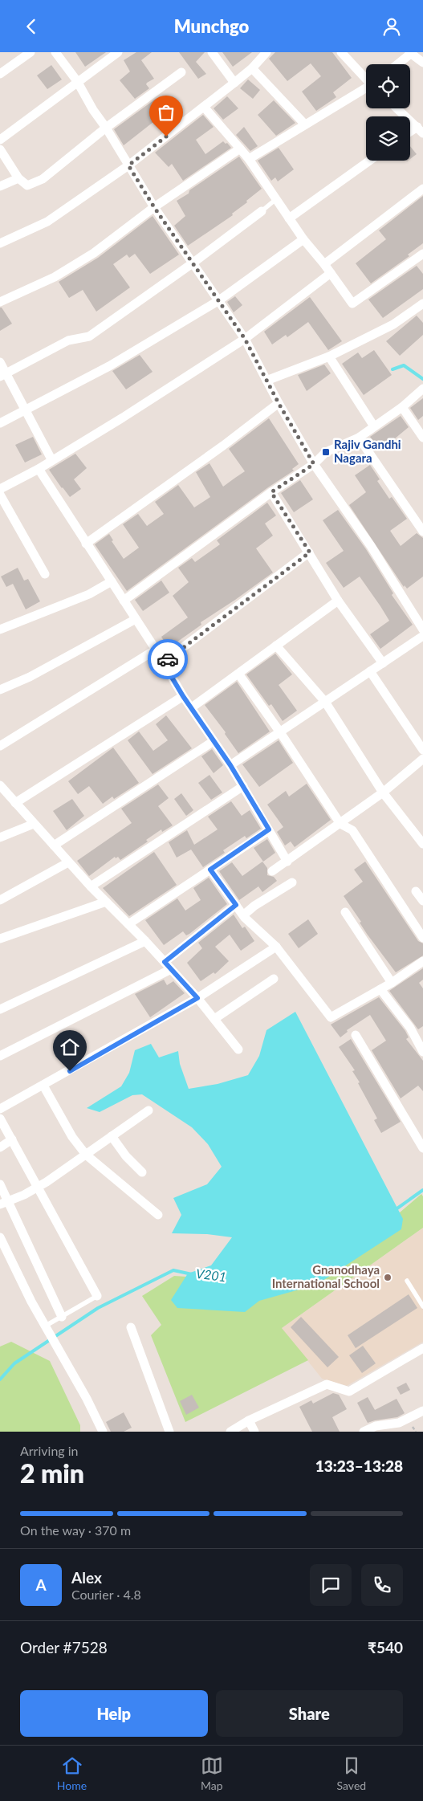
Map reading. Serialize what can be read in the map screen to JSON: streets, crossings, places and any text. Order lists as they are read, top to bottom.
{
  "water": ["V201"],
  "places": {
    "transit": ["Rajiv Gandhi Nagara"],
    "other": ["Gnanodhaya International School"]
  },
  "page": {
    "header": "Munchgo",
    "heading": ["2 min", "Arriving in", "13:23–13:28"],
    "panel": [
      "Alex",
      "Courier · 4.8",
      "Order #7528",
      "₹540"
    ],
    "bar": "On the way · 370 m",
    "round": "A",
    "buttons": ["Help", "Share"],
    "tabs": ["Home", "Map", "Saved"]
  }
}
